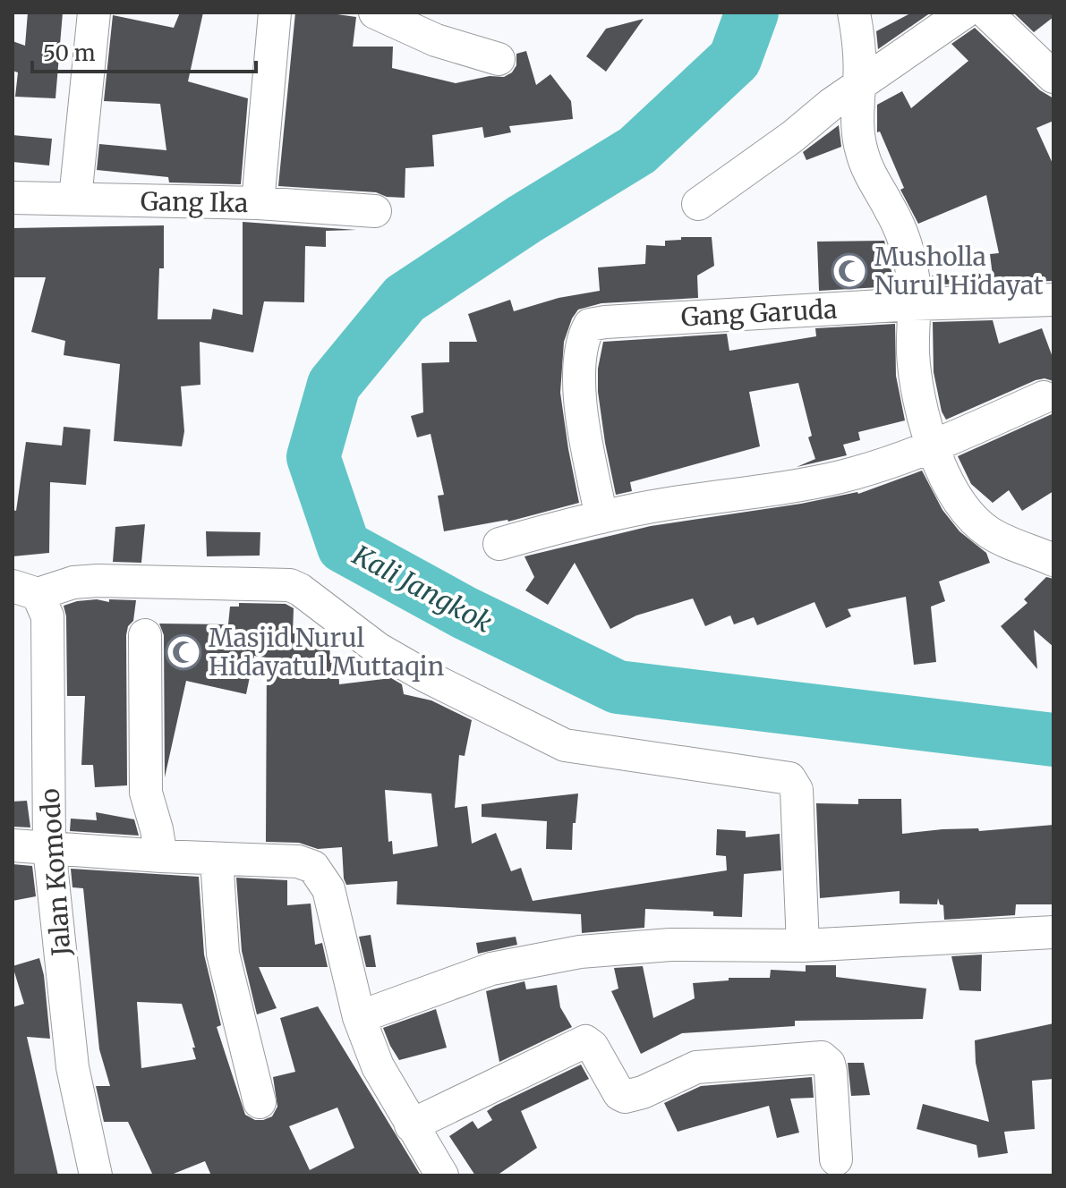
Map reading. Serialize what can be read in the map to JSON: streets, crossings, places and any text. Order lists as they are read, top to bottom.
{
  "streets": {
    "street": ["Gang Ika", "Gang Garuda", "Jalan Komodo"]
  },
  "water": ["Kali Jangkok"],
  "places": {
    "mosque": ["Musholla Nurul Hidayat", "Masjid Nurul Hidayatul Muttaqin"]
  },
  "scale_bar": "50 m"
}
